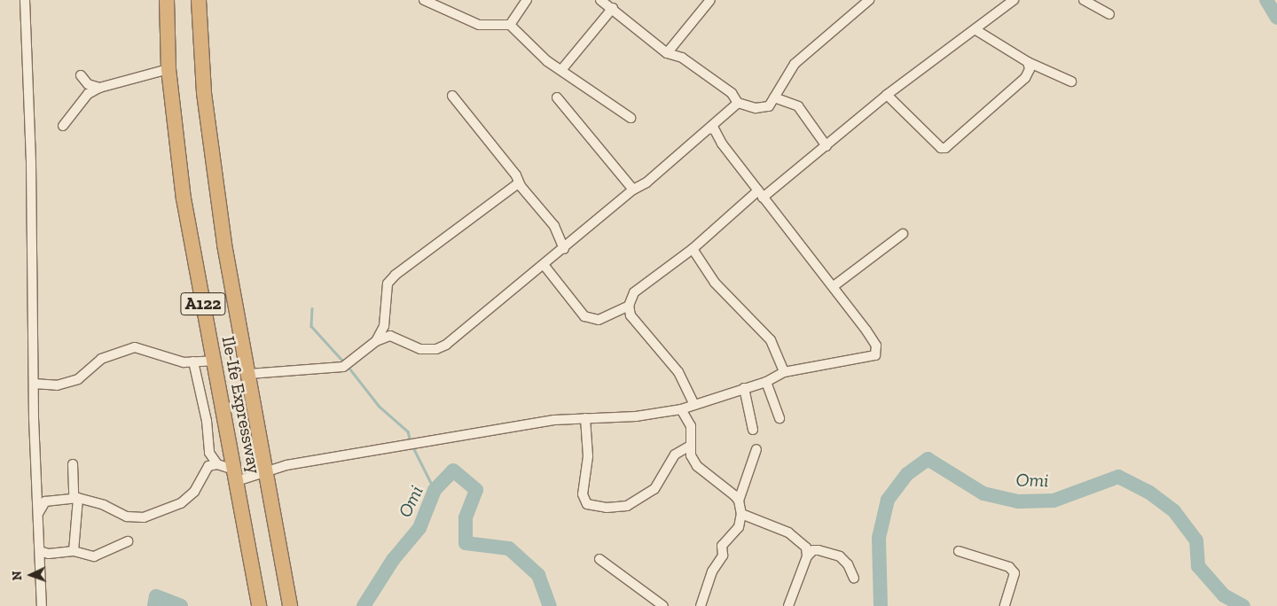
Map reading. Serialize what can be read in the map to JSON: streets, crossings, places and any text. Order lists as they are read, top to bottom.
{
  "streets": {
    "highway": ["A122", "Ile-Ife Expressway"]
  },
  "water": ["Omi"],
  "north": "left"
}
